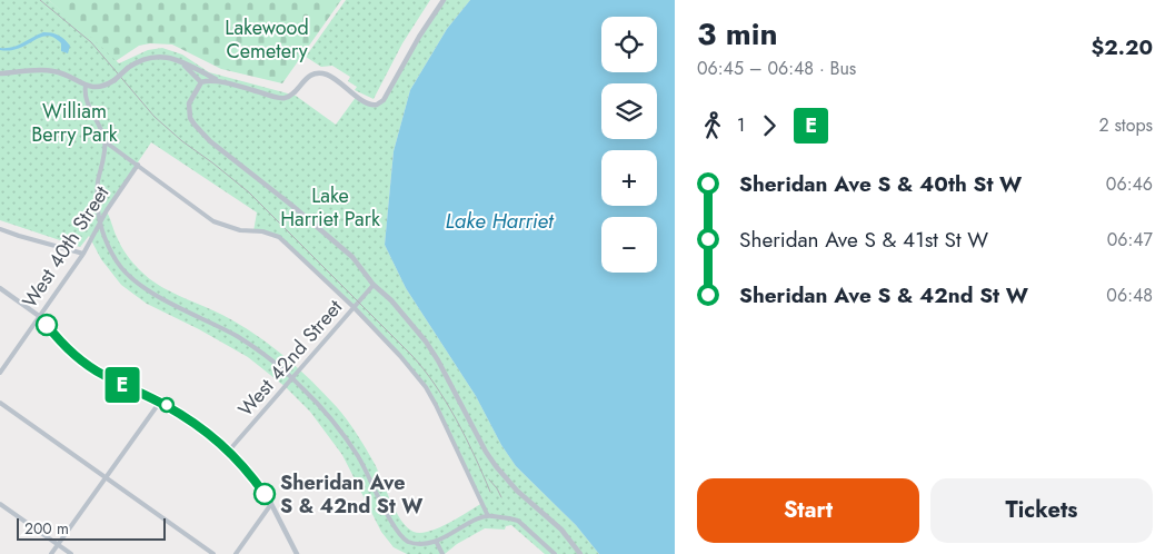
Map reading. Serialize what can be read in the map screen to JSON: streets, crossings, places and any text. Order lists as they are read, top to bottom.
{
  "streets": {
    "street": ["West 40th Street", "West 42nd Street"]
  },
  "water": ["Lake Harriet"],
  "parks": ["Lakewood Cemetery", "William Berry Park", "Lake Harriet Park"],
  "places": ["Sheridan Ave S & 42nd St W"],
  "lines": ["bus line E"],
  "scale_bar": "200 m",
  "page": {
    "on_map": "E",
    "heading": ["3 min", "06:45 – 06:48 · Bus", "$2.20"],
    "map_buttons": ["+", "−"],
    "legs": ["1", "E", "2 stops"],
    "list": [
      {
        "name": "Sheridan Ave S & 40th St W",
        "value": "06:46"
      },
      {
        "name": "Sheridan Ave S & 41st St W",
        "value": "06:47"
      },
      {
        "name": "Sheridan Ave S & 42nd St W",
        "value": "06:48"
      }
    ],
    "buttons": ["Start", "Tickets"],
    "scale": "200 m"
  }
}
